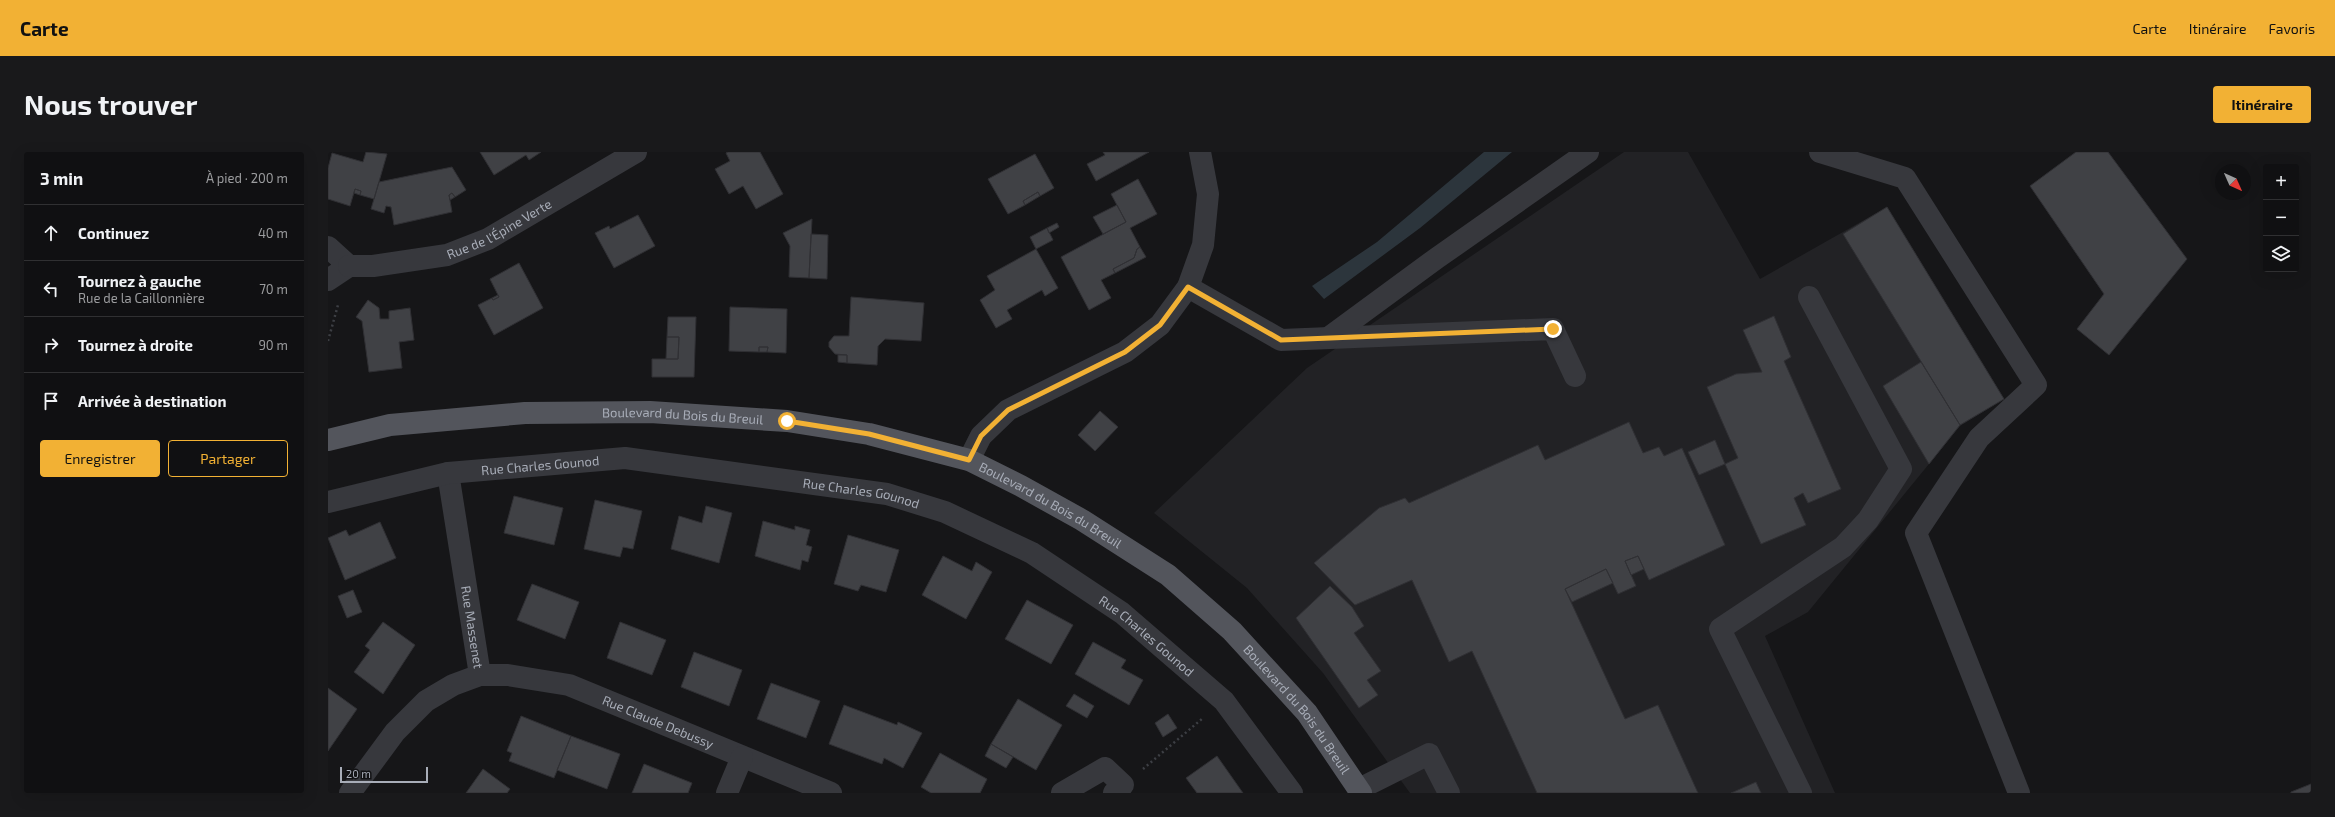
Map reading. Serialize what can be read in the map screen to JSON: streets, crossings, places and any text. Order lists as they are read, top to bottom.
{
  "streets": {
    "main road": ["Boulevard du Bois du Breuil"],
    "street": [
      "Rue de l'Épine Verte",
      "Rue Charles Gounod",
      "Rue Massenet",
      "Rue Claude Debussy"
    ]
  },
  "crossings": [
    ["Rue Charles Gounod", "Rue Massenet"],
    ["Rue Massenet", "Rue Claude Debussy"]
  ],
  "scale_bar": "20 m",
  "north": "bottom right",
  "page": {
    "header": "Carte",
    "nav": ["Carte", "Itinéraire", "Favoris"],
    "buttons": [
      "Itinéraire",
      ["Enregistrer", "Partager"]
    ],
    "title": "Nous trouver",
    "heading": ["3 min", "À pied · 200 m"],
    "map_buttons": ["+", "−"],
    "list": [
      ["Continuez", "40 m"],
      ["Tournez à gauche", "Rue de la Caillonnière", "70 m"],
      ["Tournez à droite", "90 m"],
      "Arrivée à destination"
    ],
    "scale": "20 m"
  }
}
